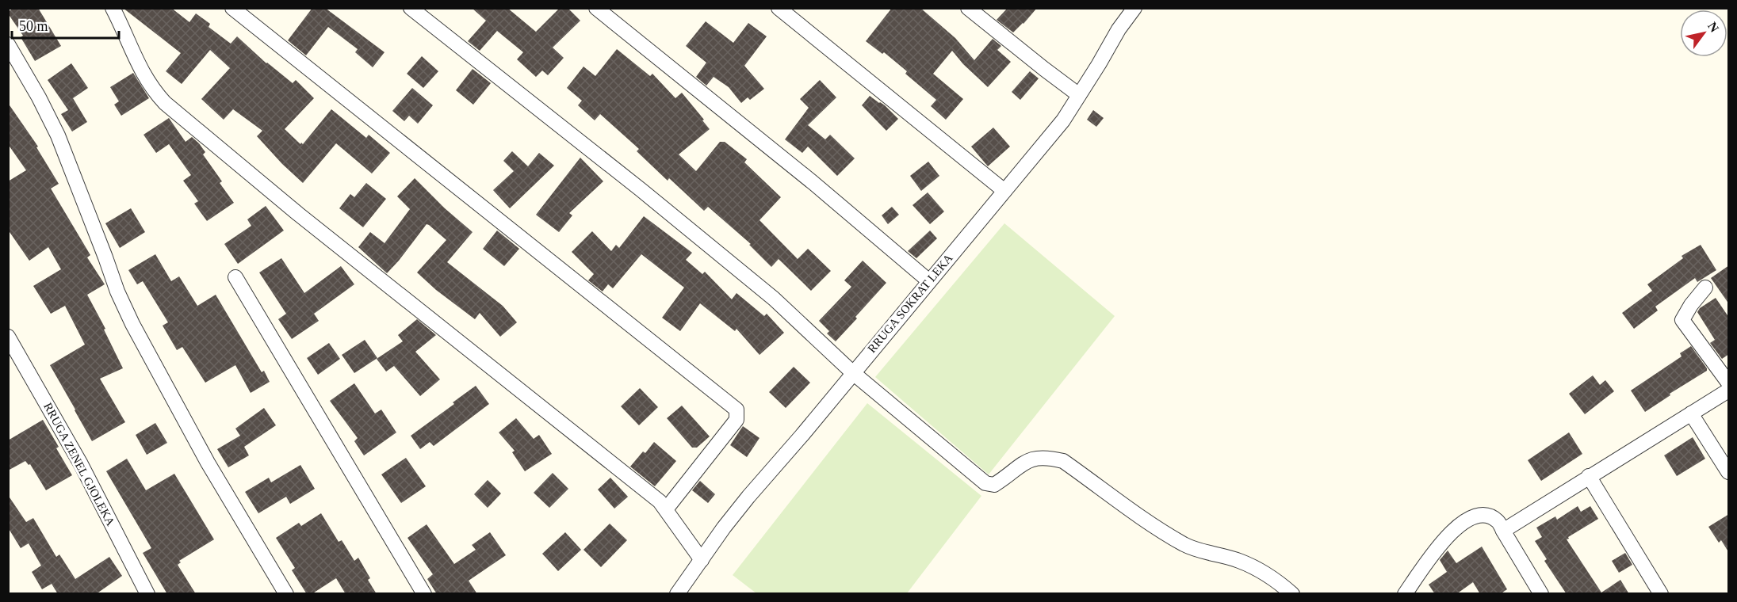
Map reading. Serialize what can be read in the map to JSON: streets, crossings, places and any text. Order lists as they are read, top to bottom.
{
  "streets": {
    "street": ["RRUGA SOKRAT LEKA", "RRUGA ZENEL GJOLEKA"]
  },
  "scale_bar": "50 m",
  "north": "top right"
}
